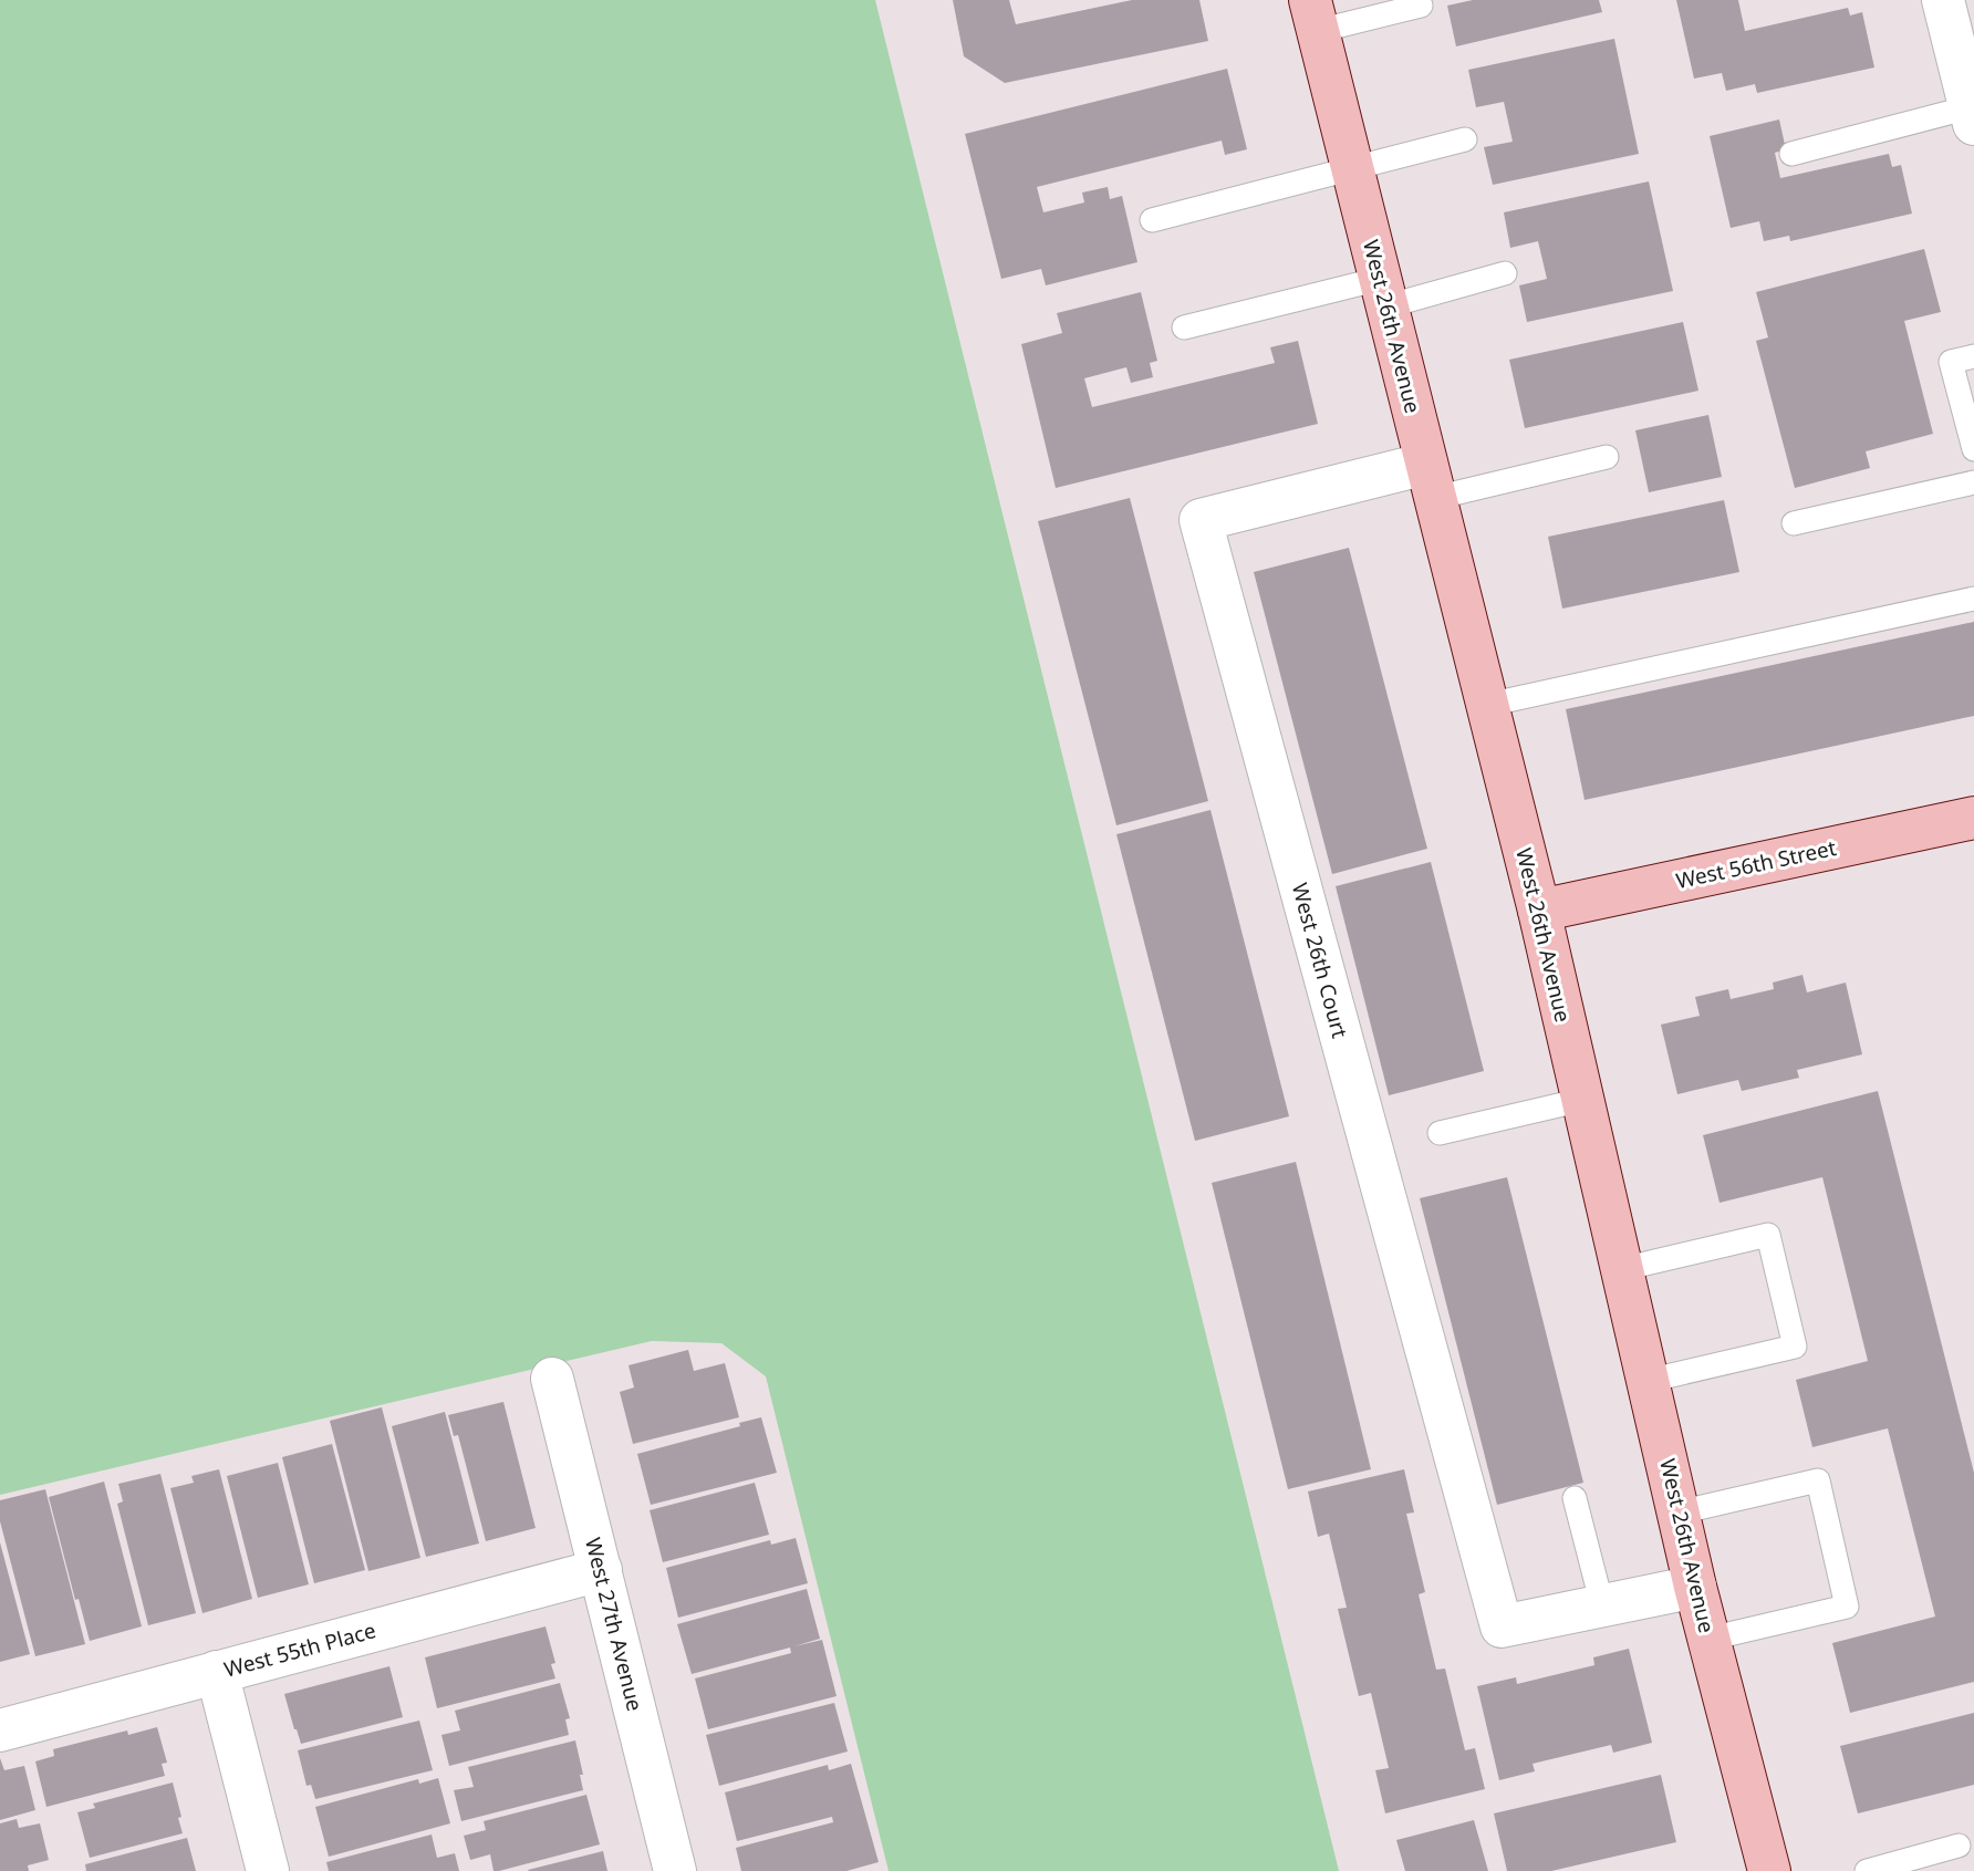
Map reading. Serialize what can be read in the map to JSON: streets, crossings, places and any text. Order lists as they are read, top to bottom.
{
  "streets": {
    "street": [
      "West 26th Avenue",
      "West 56th Street",
      "West 26th Court",
      "West 27th Avenue",
      "West 55th Place"
    ]
  },
  "crossings": [
    ["West 26th Avenue", "West 56th Street"],
    ["West 26th Avenue", "West 26th Court"],
    ["West 27th Avenue", "West 55th Place"]
  ]
}
